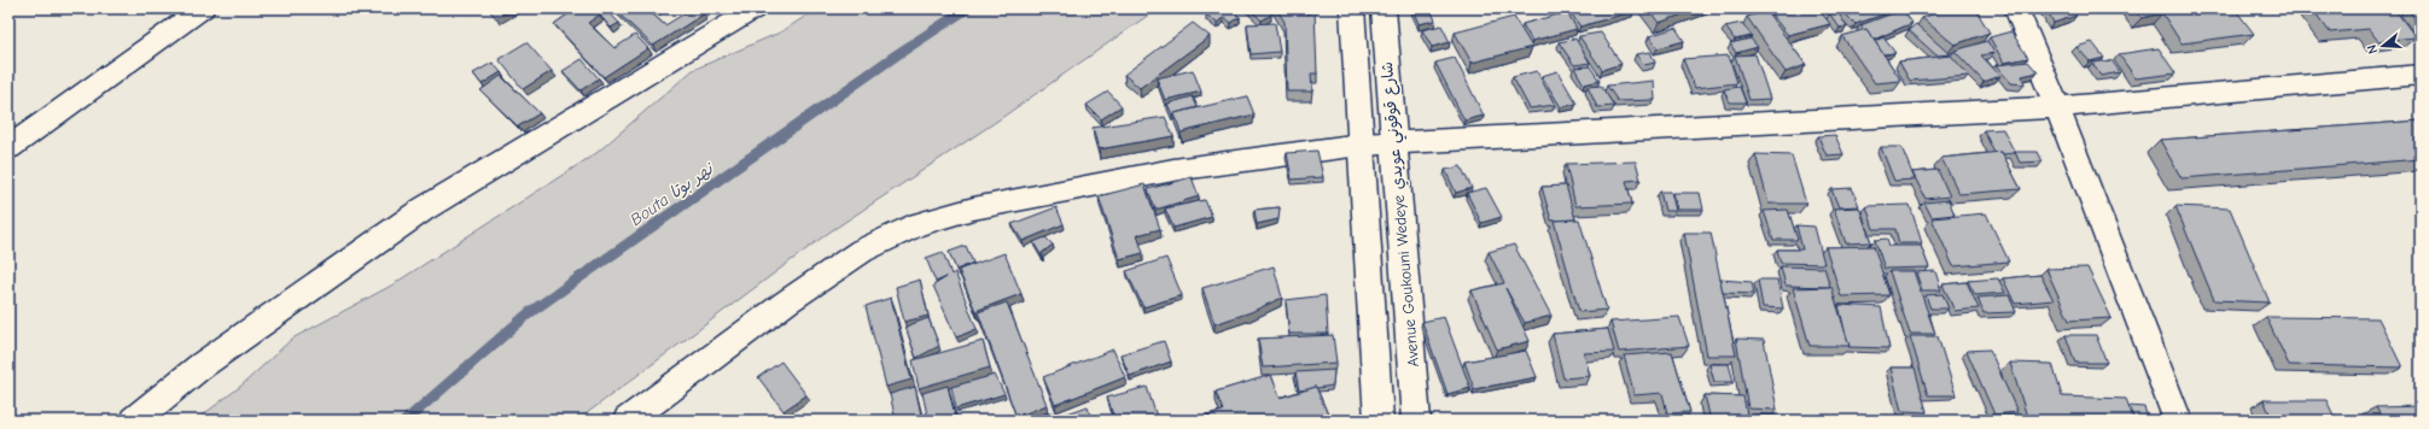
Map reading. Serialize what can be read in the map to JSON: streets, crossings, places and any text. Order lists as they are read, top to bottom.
{
  "streets": {
    "street": ["Avenue Goukouni Wedeye شارع قوقوني عويدي"]
  },
  "water": ["Bouta نهر بوتا"],
  "north": "left"
}
